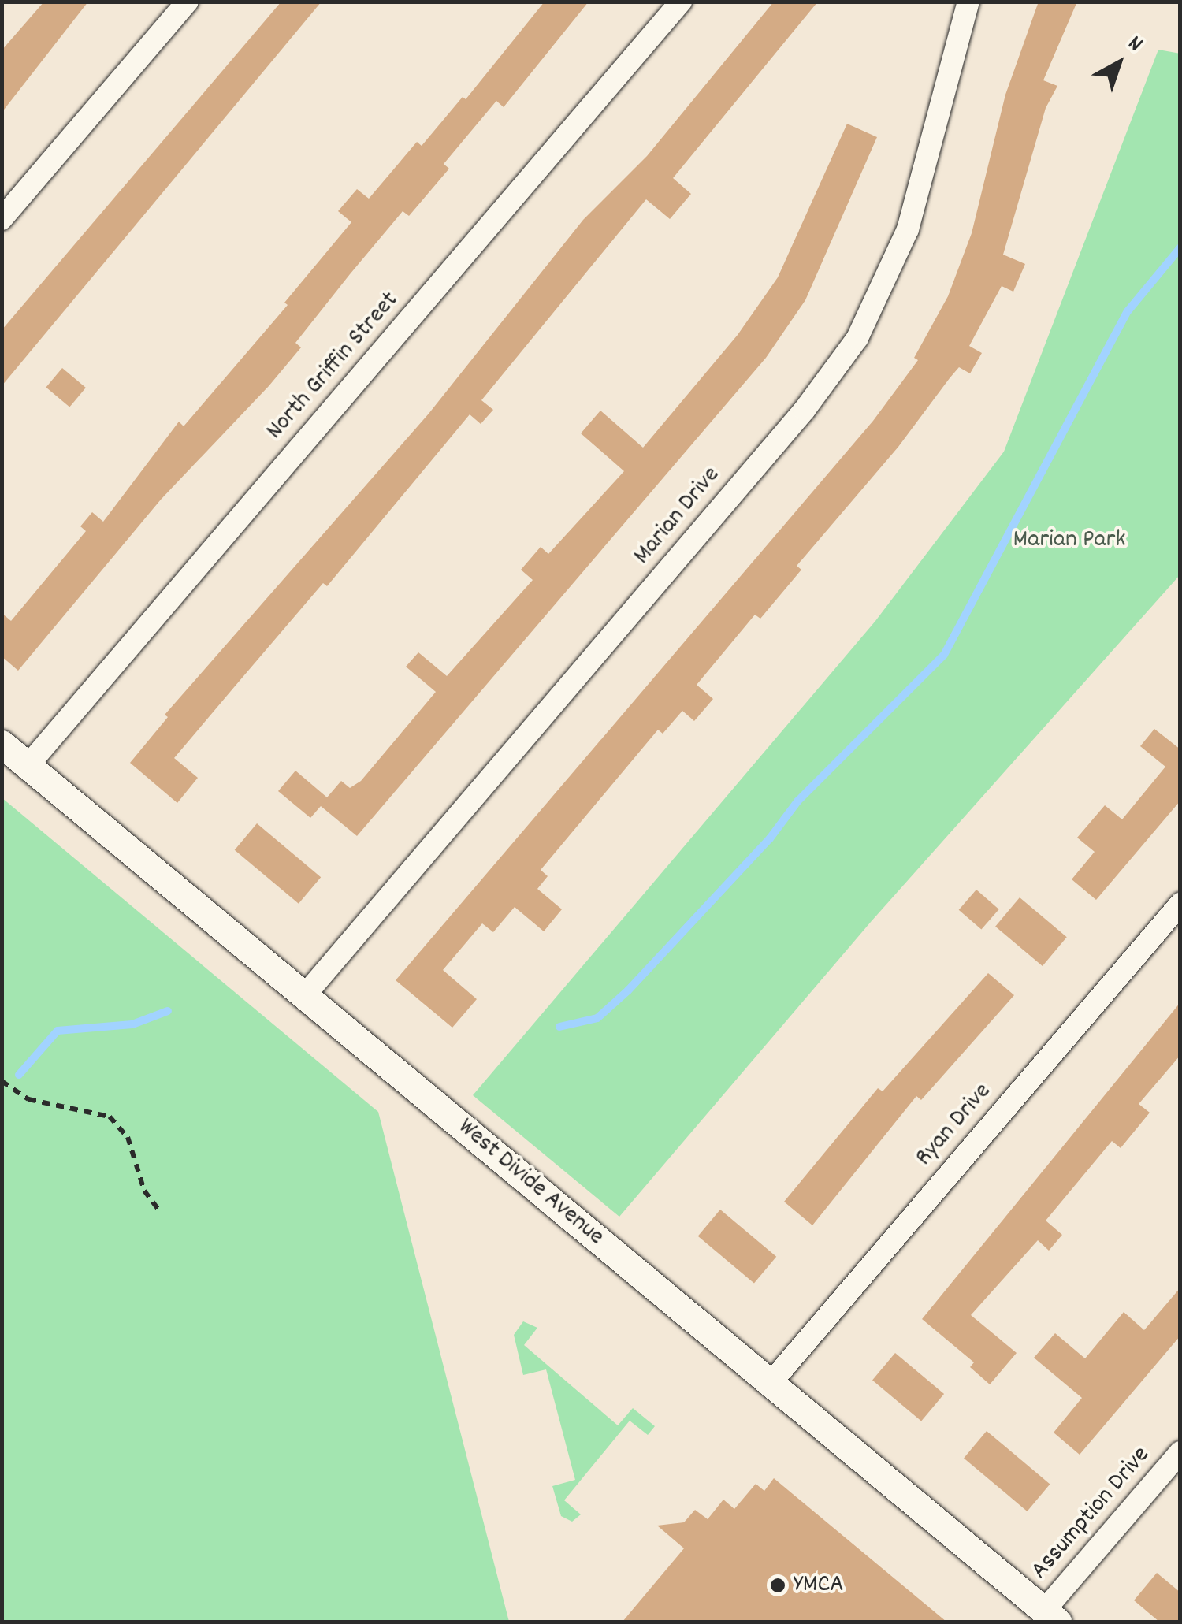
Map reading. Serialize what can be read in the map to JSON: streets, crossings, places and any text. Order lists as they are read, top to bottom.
{
  "streets": {
    "street": [
      "North Griffin Street",
      "Marian Drive",
      "Ryan Drive",
      "West Divide Avenue",
      "Assumption Drive"
    ]
  },
  "crossings": [
    ["North Griffin Street", "West Divide Avenue"],
    ["Marian Drive", "West Divide Avenue"],
    ["Ryan Drive", "West Divide Avenue"],
    ["West Divide Avenue", "Assumption Drive"]
  ],
  "parks": ["Marian Park"],
  "places": ["YMCA"],
  "north": "top right"
}
